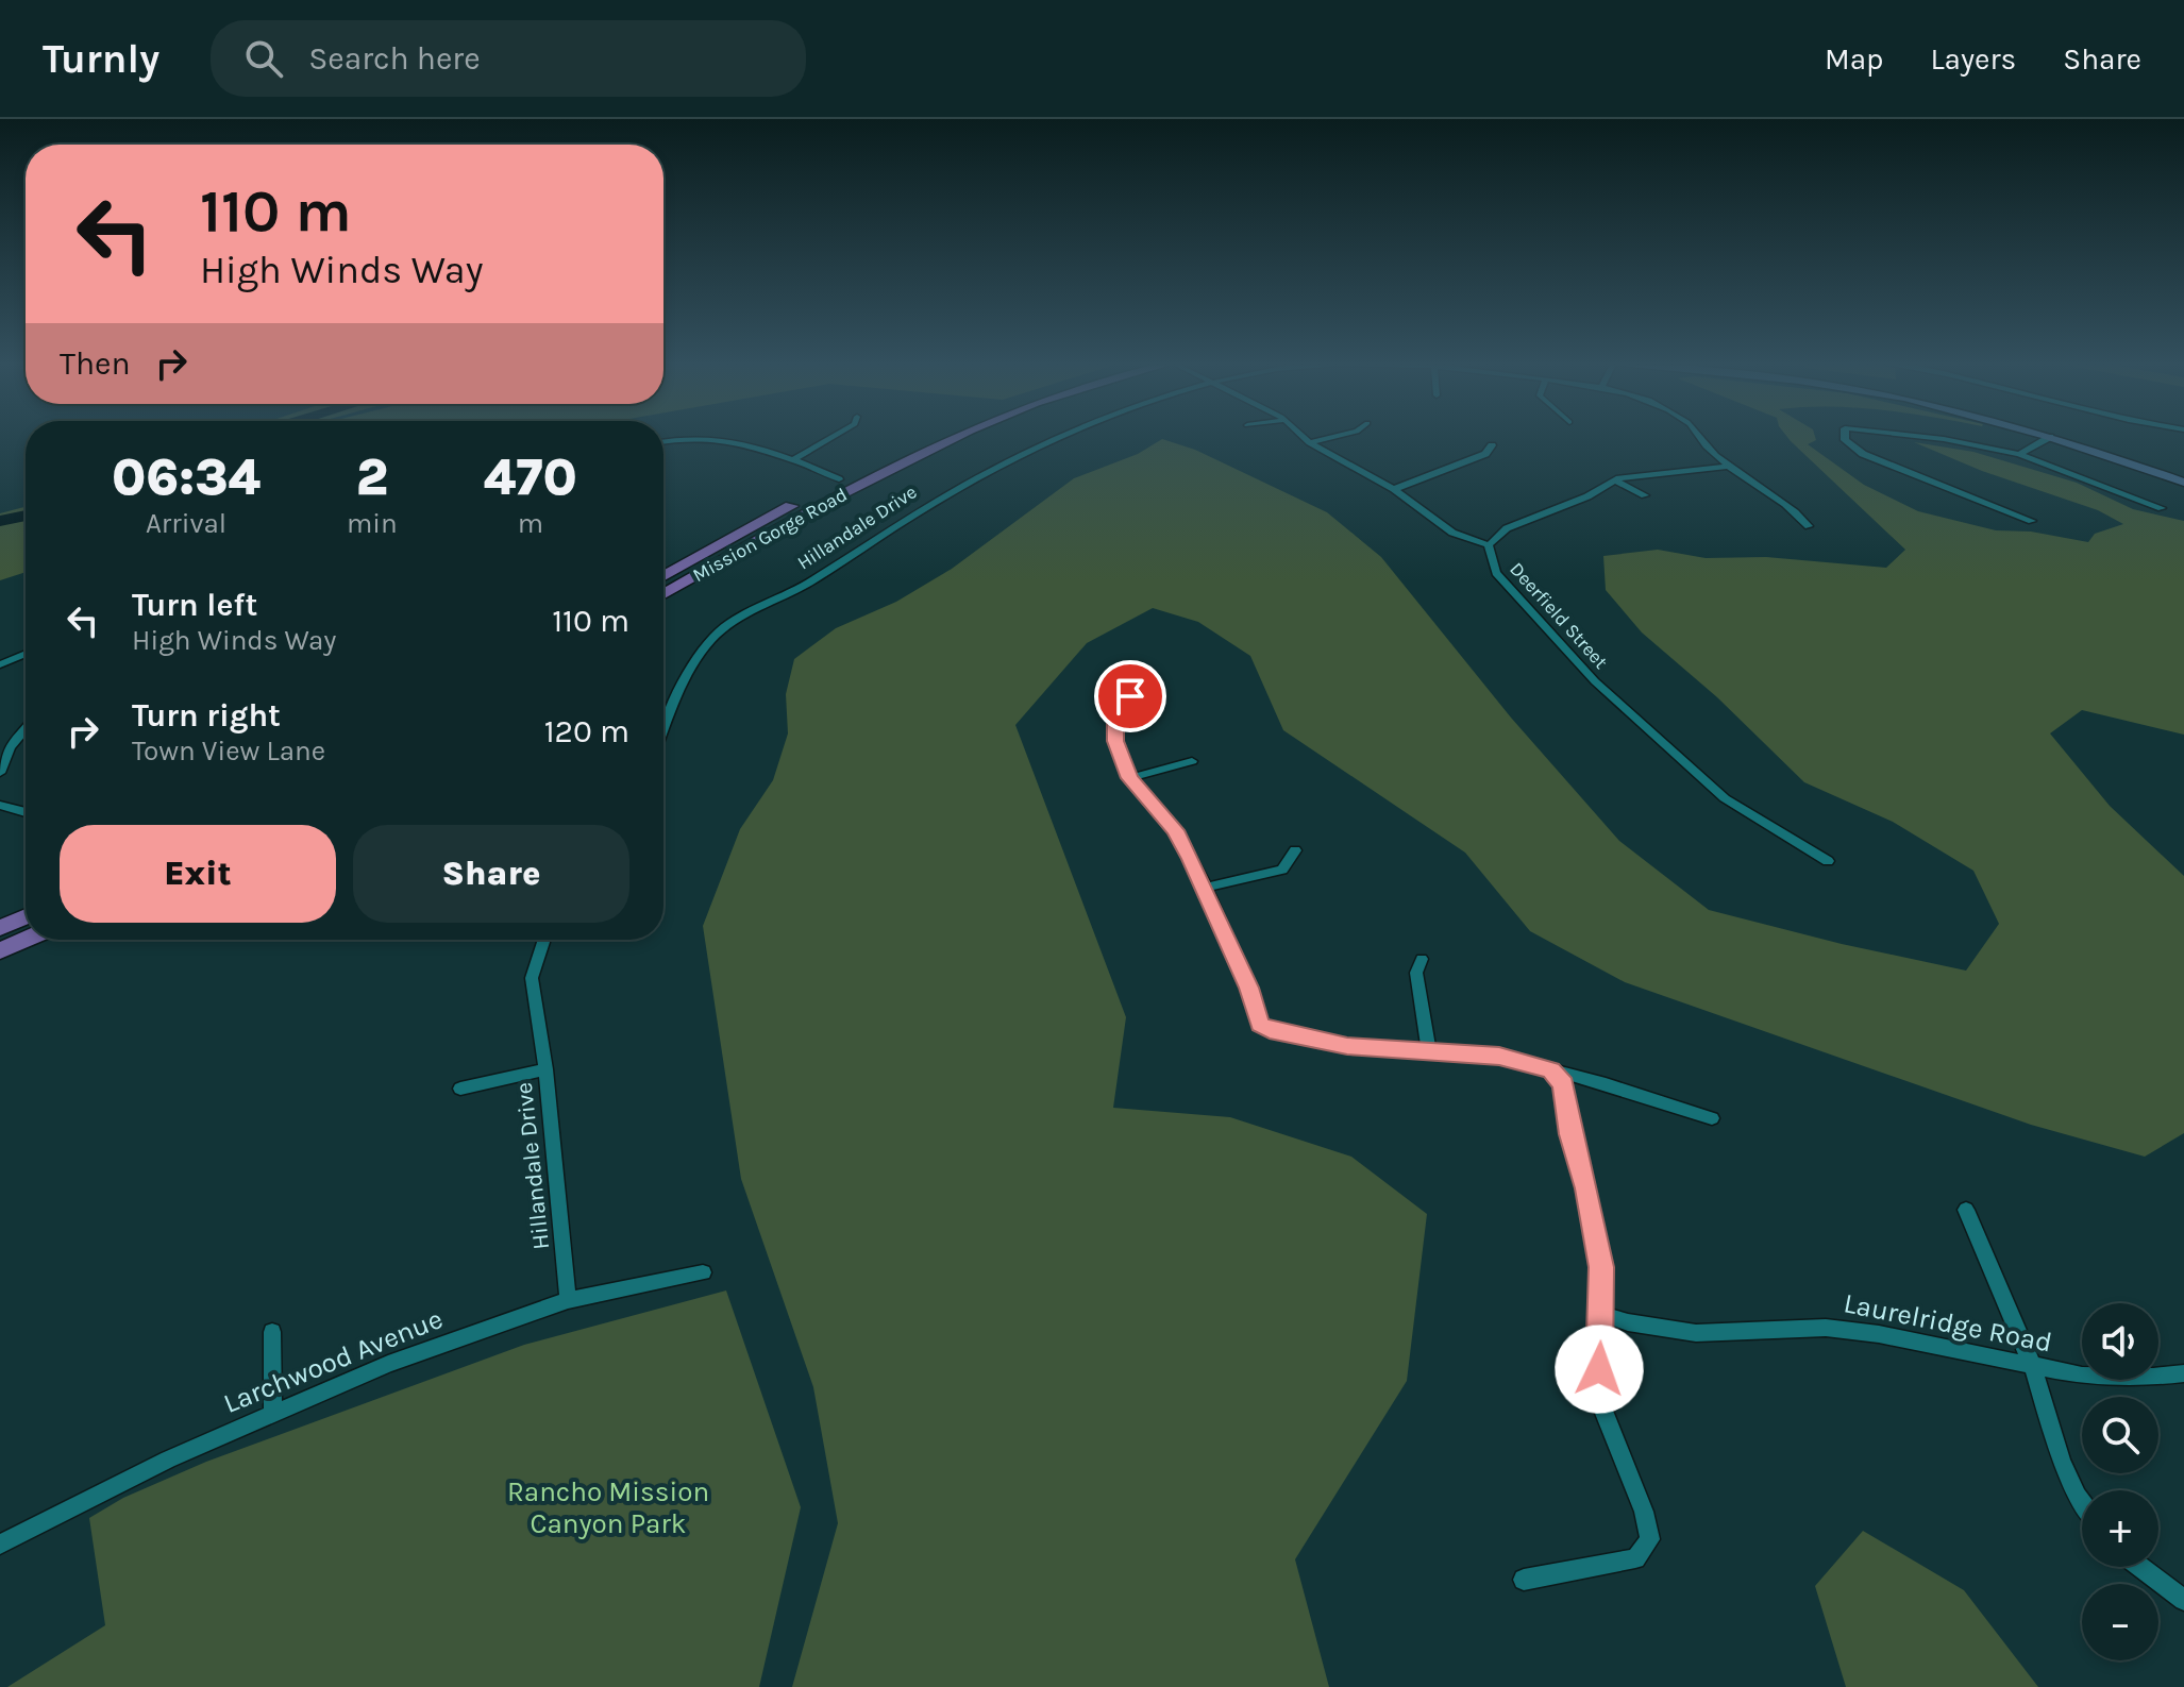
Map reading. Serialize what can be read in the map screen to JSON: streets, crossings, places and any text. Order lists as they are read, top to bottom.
{
  "streets": {
    "main road": ["Mission Gorge Road"],
    "street": [
      "Hillandale Drive",
      "Deerfield Street",
      "Laurelridge Road",
      "Larchwood Avenue"
    ]
  },
  "crossings": [
    ["Hillandale Drive", "Larchwood Avenue"]
  ],
  "parks": ["Rancho Mission Canyon Park"],
  "page": {
    "header": "Turnly",
    "search": "Search here",
    "nav": ["Map", "Layers", "Share"],
    "turn": ["110 m", "High Winds Way"],
    "then": "Then",
    "eta": [
      "06:34",
      "Arrival",
      "2",
      "min",
      "470",
      "m"
    ],
    "list": [
      {
        "name": "Turn left",
        "note": "High Winds Way",
        "value": "110 m"
      },
      {
        "name": "Turn right",
        "note": "Town View Lane",
        "value": "120 m"
      }
    ],
    "buttons": ["Exit", "Share"],
    "map_buttons": ["+", "−"]
  }
}
